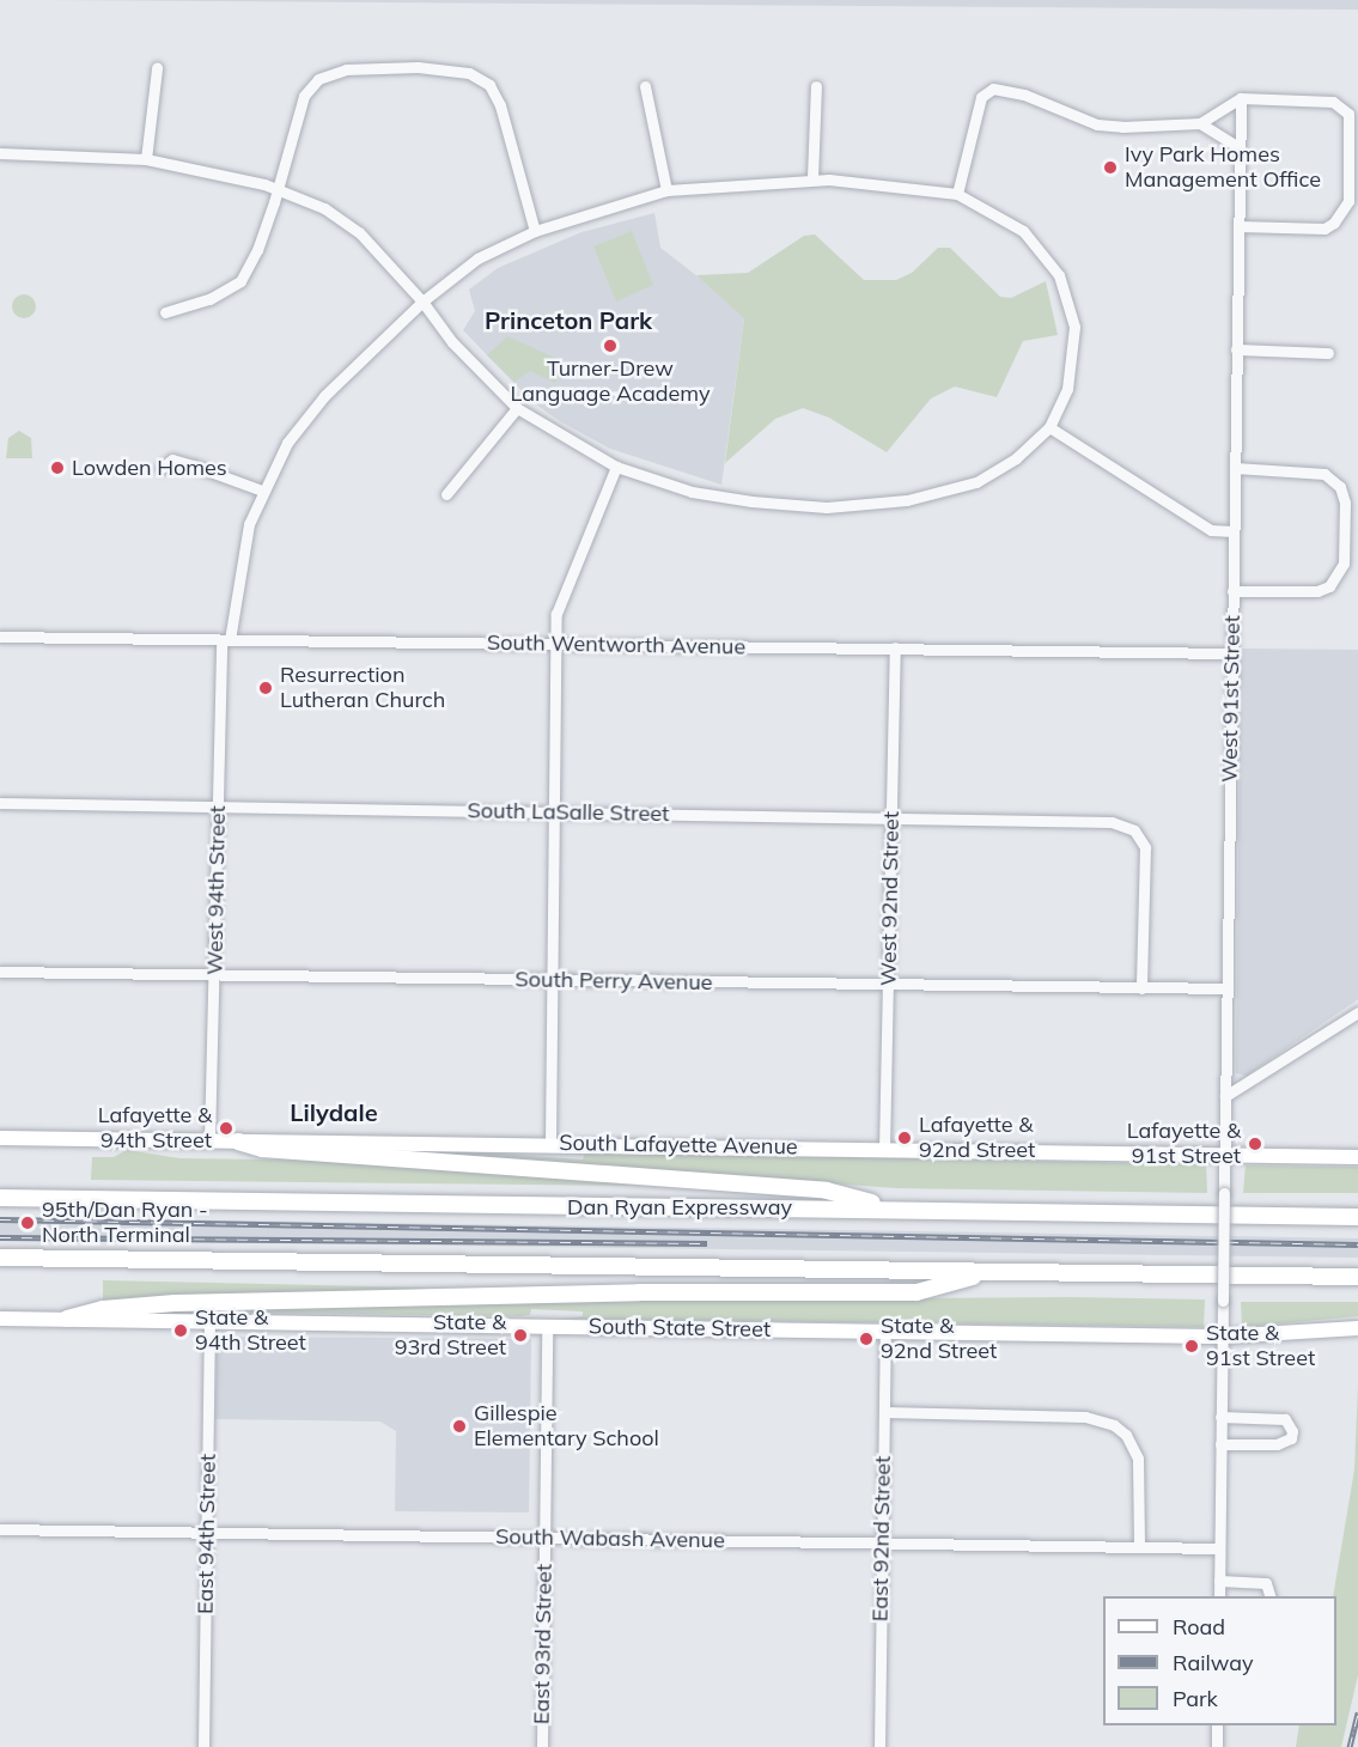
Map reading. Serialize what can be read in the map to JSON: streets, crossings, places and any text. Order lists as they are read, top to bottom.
{
  "streets": {
    "highway": ["Dan Ryan Expressway"],
    "main road": ["South Lafayette Avenue", "South State Street"],
    "street": [
      "South Wentworth Avenue",
      "West 91st Street",
      "South LaSalle Street",
      "West 94th Street",
      "West 92nd Street",
      "South Perry Avenue",
      "East 94th Street",
      "South Wabash Avenue",
      "East 92nd Street",
      "East 93rd Street"
    ]
  },
  "crossings": [
    ["South Wentworth Avenue", "West 91st Street"],
    ["South Wentworth Avenue", "West 94th Street"],
    ["South Wentworth Avenue", "West 92nd Street"],
    ["West 91st Street", "South Perry Avenue"],
    ["West 91st Street", "South Lafayette Avenue"],
    ["West 91st Street", "South State Street"],
    ["West 91st Street", "South Wabash Avenue"],
    ["South LaSalle Street", "West 94th Street"],
    ["South LaSalle Street", "West 92nd Street"],
    ["South LaSalle Street", "South Perry Avenue"],
    ["West 94th Street", "South Perry Avenue"],
    ["West 94th Street", "South Lafayette Avenue"],
    ["West 92nd Street", "South Perry Avenue"],
    ["West 92nd Street", "South Lafayette Avenue"],
    ["South State Street", "East 94th Street"],
    ["South State Street", "East 92nd Street"],
    ["South State Street", "East 93rd Street"],
    ["East 94th Street", "South Wabash Avenue"],
    ["South Wabash Avenue", "East 92nd Street"],
    ["South Wabash Avenue", "East 93rd Street"]
  ],
  "districts": ["Princeton Park", "Lilydale"],
  "places": [
    "Ivy Park Homes Management Office",
    "Turner-Drew Language Academy",
    "Lowden Homes",
    "Resurrection Lutheran Church",
    "Lafayette & 94th Street",
    "Lafayette & 92nd Street",
    "Lafayette & 91st Street",
    "95th/Dan Ryan - North Terminal",
    "State & 94th Street",
    "State & 93rd Street",
    "State & 92nd Street",
    "State & 91st Street",
    "Gillespie Elementary School"
  ],
  "legend": ["Road", "Railway", "Park"]
}
